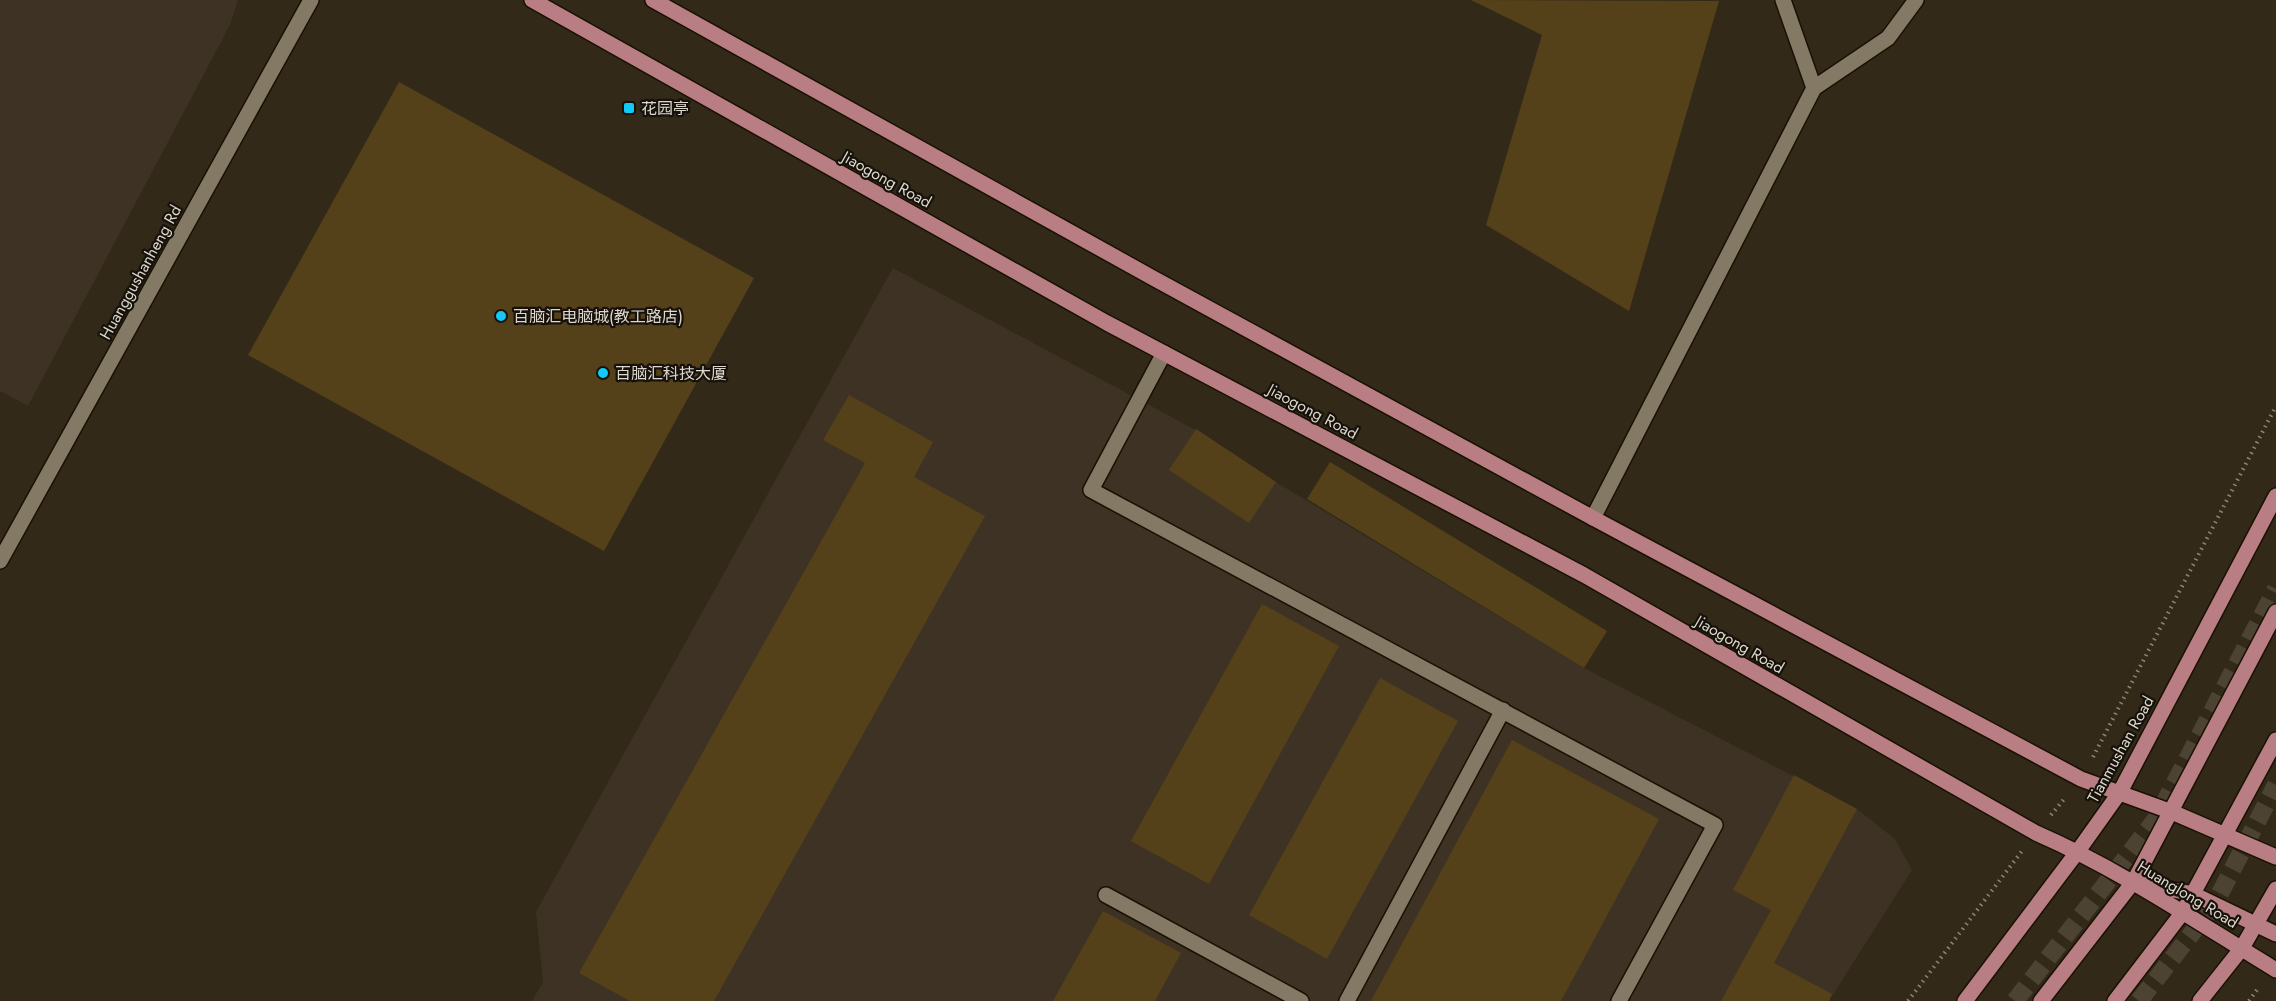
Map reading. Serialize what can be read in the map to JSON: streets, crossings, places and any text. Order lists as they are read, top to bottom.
{
  "streets": {
    "main road": ["Jiaogong Road", "Tianmushan Road", "Huanglong Road"],
    "street": ["Huanggushanheng Rd"]
  },
  "crossings": [
    ["Jiaogong Road", "Tianmushan Road"],
    ["Jiaogong Road", "Huanglong Road"],
    ["Tianmushan Road", "Huanglong Road"]
  ],
  "places": {
    "transit": ["花园亭"],
    "other": ["百脑汇电脑城(教工路店)", "百脑汇科技大厦"]
  }
}
